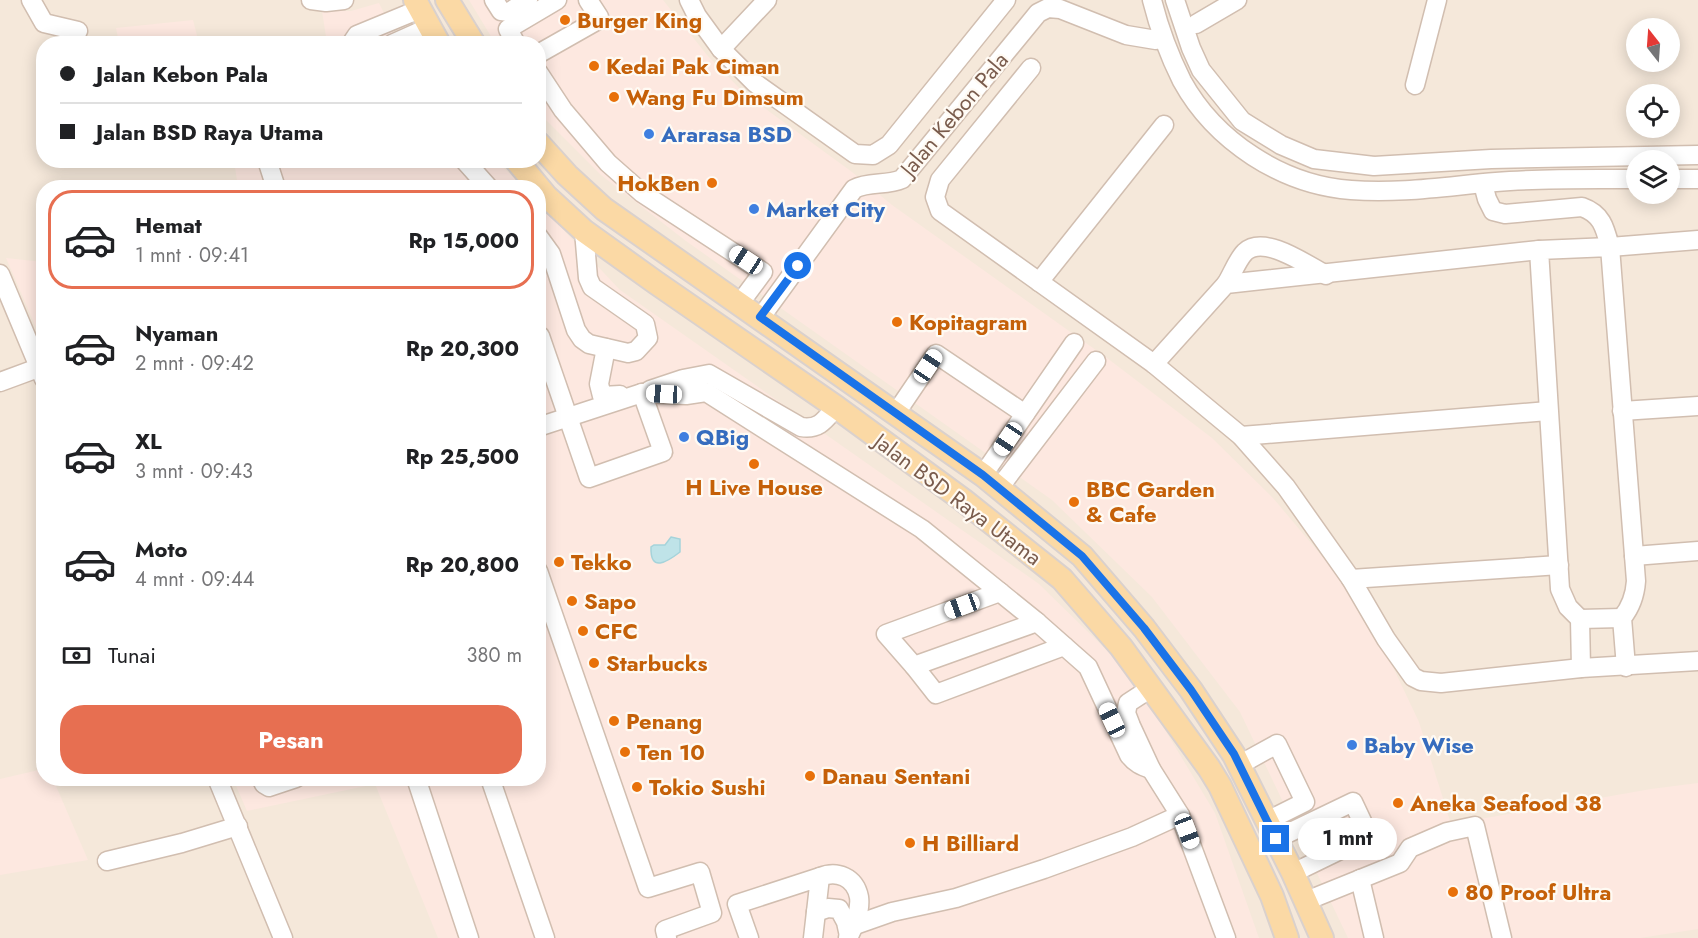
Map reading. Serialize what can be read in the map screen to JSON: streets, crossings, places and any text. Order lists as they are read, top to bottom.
{
  "streets": {
    "main road": ["Jalan BSD Raya Utama"],
    "street": ["Jalan Kebon Pala"]
  },
  "crossings": [
    ["Jalan Kebon Pala", "Jalan BSD Raya Utama"]
  ],
  "places": [
    "Burger King",
    "Kedai Pak Ciman",
    "Wang Fu Dimsum",
    "Ararasa BSD",
    "HokBen",
    "Market City",
    "Kopitagram",
    "QBig",
    "H Live House",
    "BBC Garden & Cafe",
    "Tekko",
    "Sapo",
    "CFC",
    "Starbucks",
    "Penang",
    "Baby Wise",
    "Ten 10",
    "Danau Sentani",
    "Tokio Sushi",
    "Aneka Seafood 38",
    "H Billiard",
    "80 Proof Ultra"
  ],
  "north": "top",
  "page": {
    "banner": ["Jalan Kebon Pala", "Jalan BSD Raya Utama"],
    "list": [
      {
        "name": "Hemat",
        "note": "1 mnt · 09:41",
        "value": "Rp 15,000"
      },
      {
        "name": "Nyaman",
        "note": "2 mnt · 09:42",
        "value": "Rp 20,300"
      },
      {
        "name": "XL",
        "note": "3 mnt · 09:43",
        "value": "Rp 25,500"
      },
      {
        "name": "Moto",
        "note": "4 mnt · 09:44",
        "value": "Rp 20,800"
      }
    ],
    "pay": ["Tunai", "380 m"],
    "buttons": "Pesan",
    "bubble": "1 mnt"
  }
}
